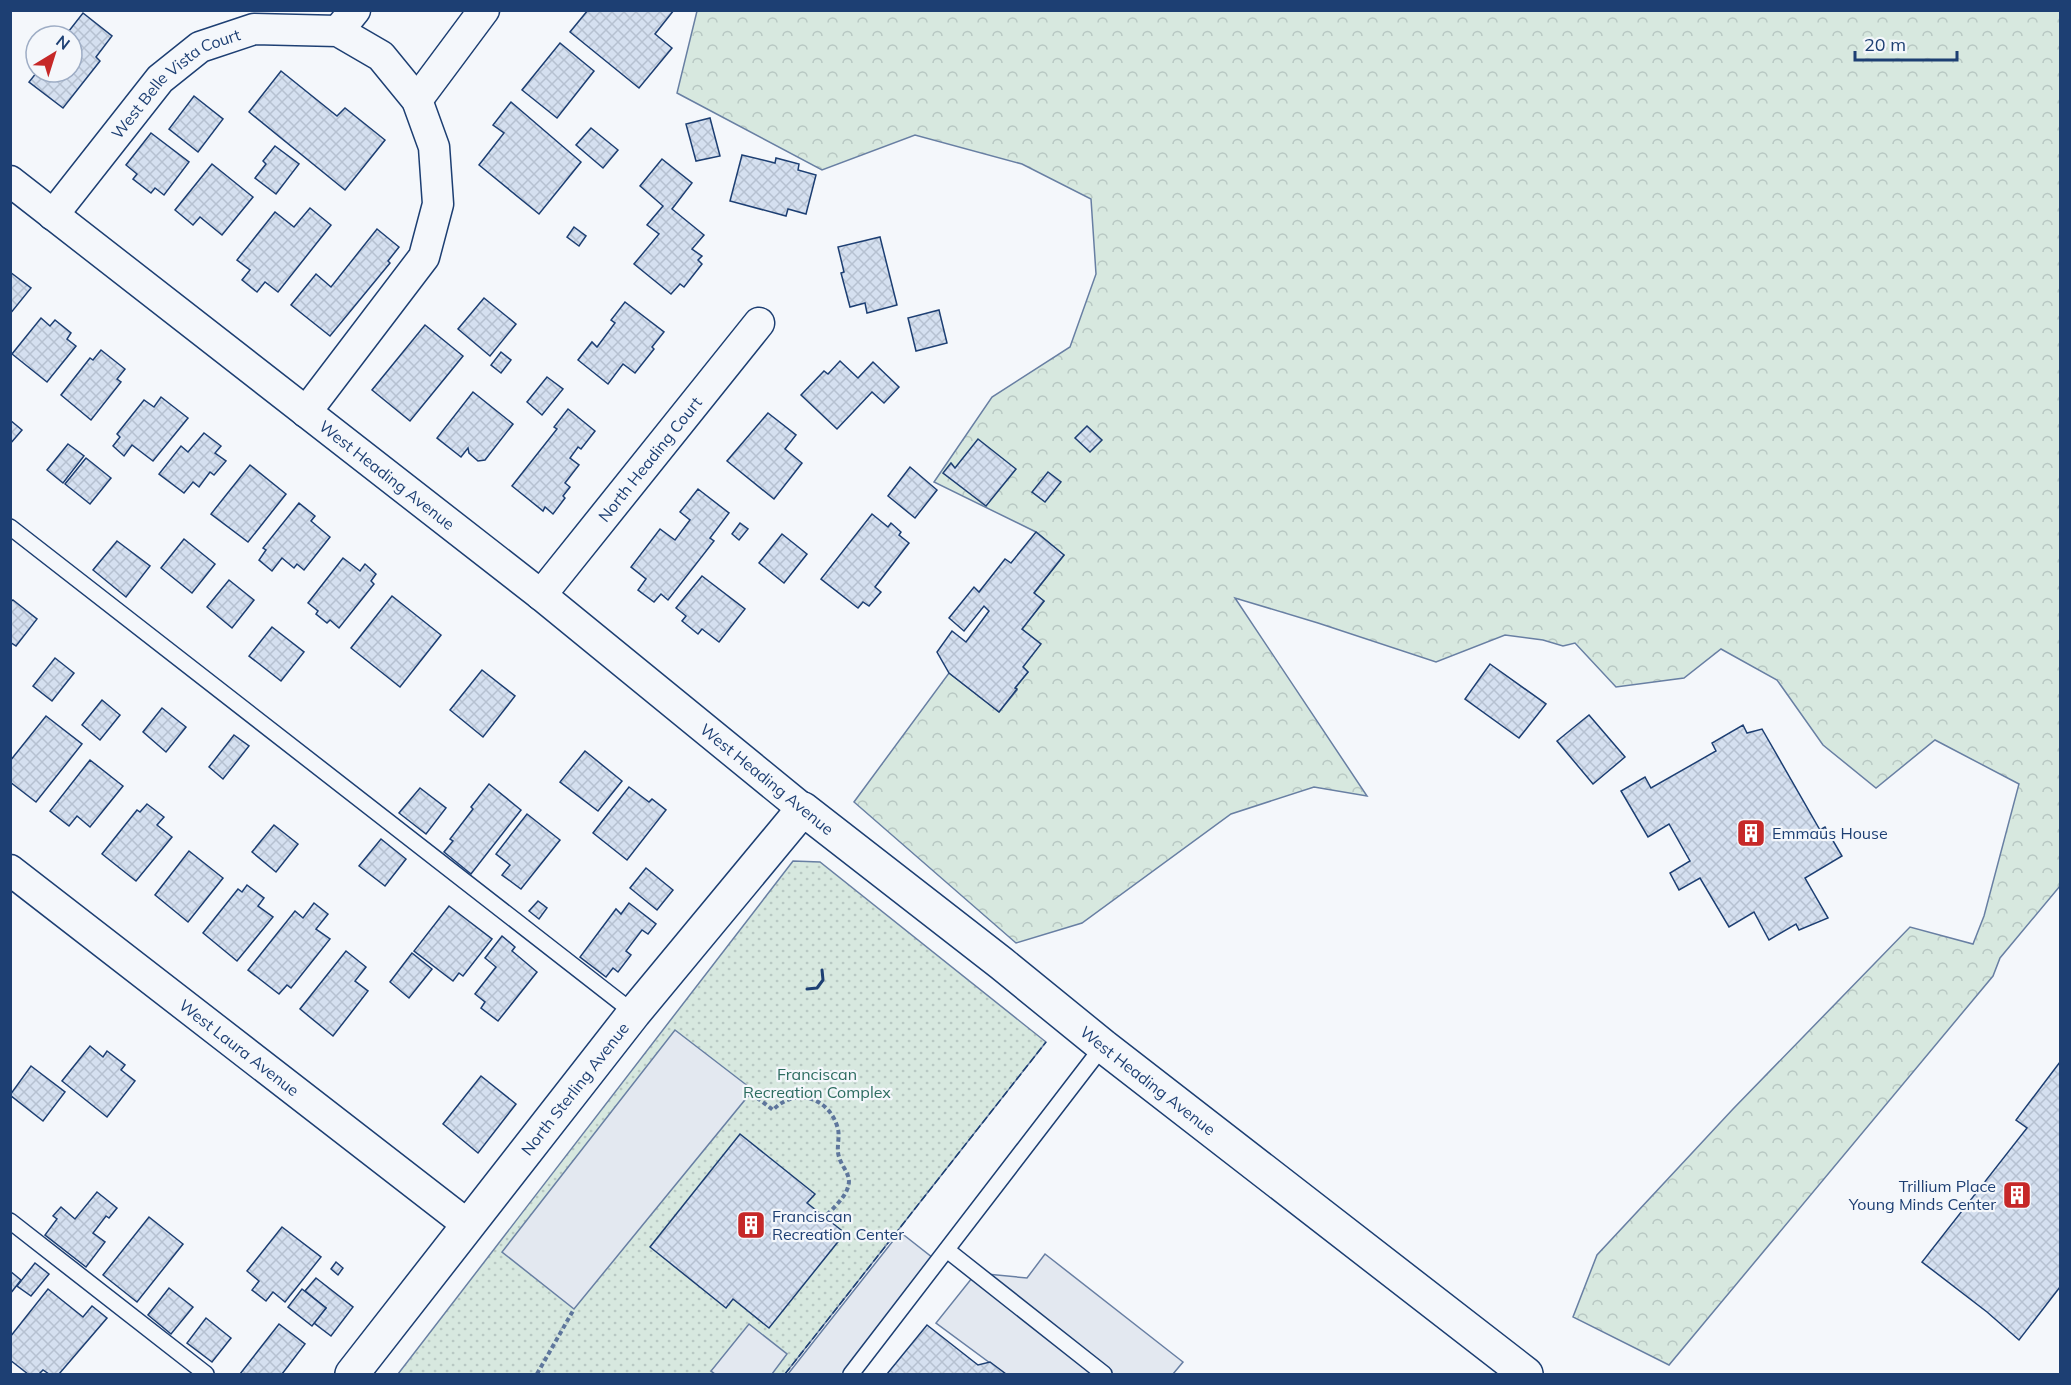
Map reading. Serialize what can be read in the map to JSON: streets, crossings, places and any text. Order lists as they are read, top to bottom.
{
  "streets": {
    "street": [
      "West Belle Vista Court",
      "North Heading Court",
      "West Heading Avenue",
      "West Laura Avenue",
      "North Sterling Avenue"
    ]
  },
  "crossings": [
    ["West Belle Vista Court", "West Heading Avenue"],
    ["North Heading Court", "West Heading Avenue"],
    ["West Heading Avenue", "North Sterling Avenue"],
    ["West Laura Avenue", "North Sterling Avenue"]
  ],
  "parks": ["Franciscan Recreation Complex"],
  "places": {
    "building": ["Emmaus House", "Trillium Place Young Minds Center", "Franciscan Recreation Center"]
  },
  "scale_bar": "20 m",
  "north": "top right"
}
